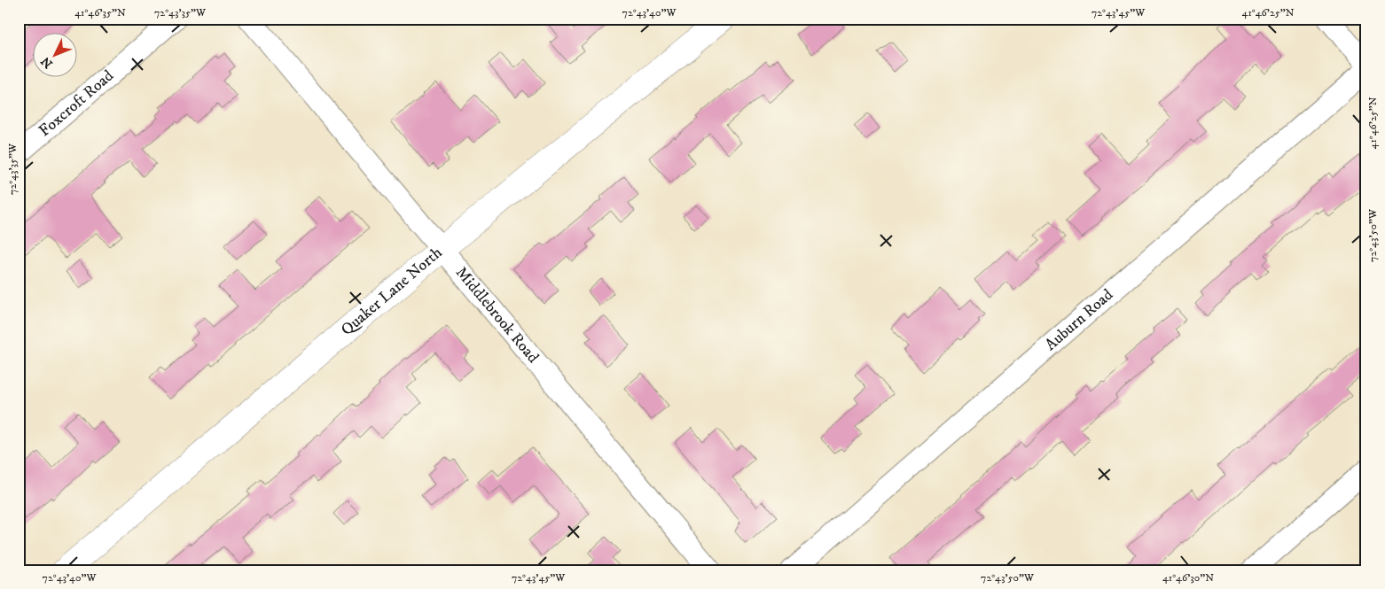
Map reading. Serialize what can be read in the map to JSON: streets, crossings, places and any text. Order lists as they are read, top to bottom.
{
  "streets": {
    "street": [
      "Foxcroft Road",
      "Quaker Lane North",
      "Middlebrook Road",
      "Auburn Road"
    ]
  },
  "crossings": [
    ["Quaker Lane North", "Middlebrook Road"]
  ],
  "north": "bottom left",
  "coordinates": [
    "41°46'35\"N",
    "72°43'35\"W",
    "72°43'40\"W",
    "72°43'45\"W",
    "41°46'25\"N",
    "72°43'50\"W",
    "41°46'30\"N"
  ]
}
